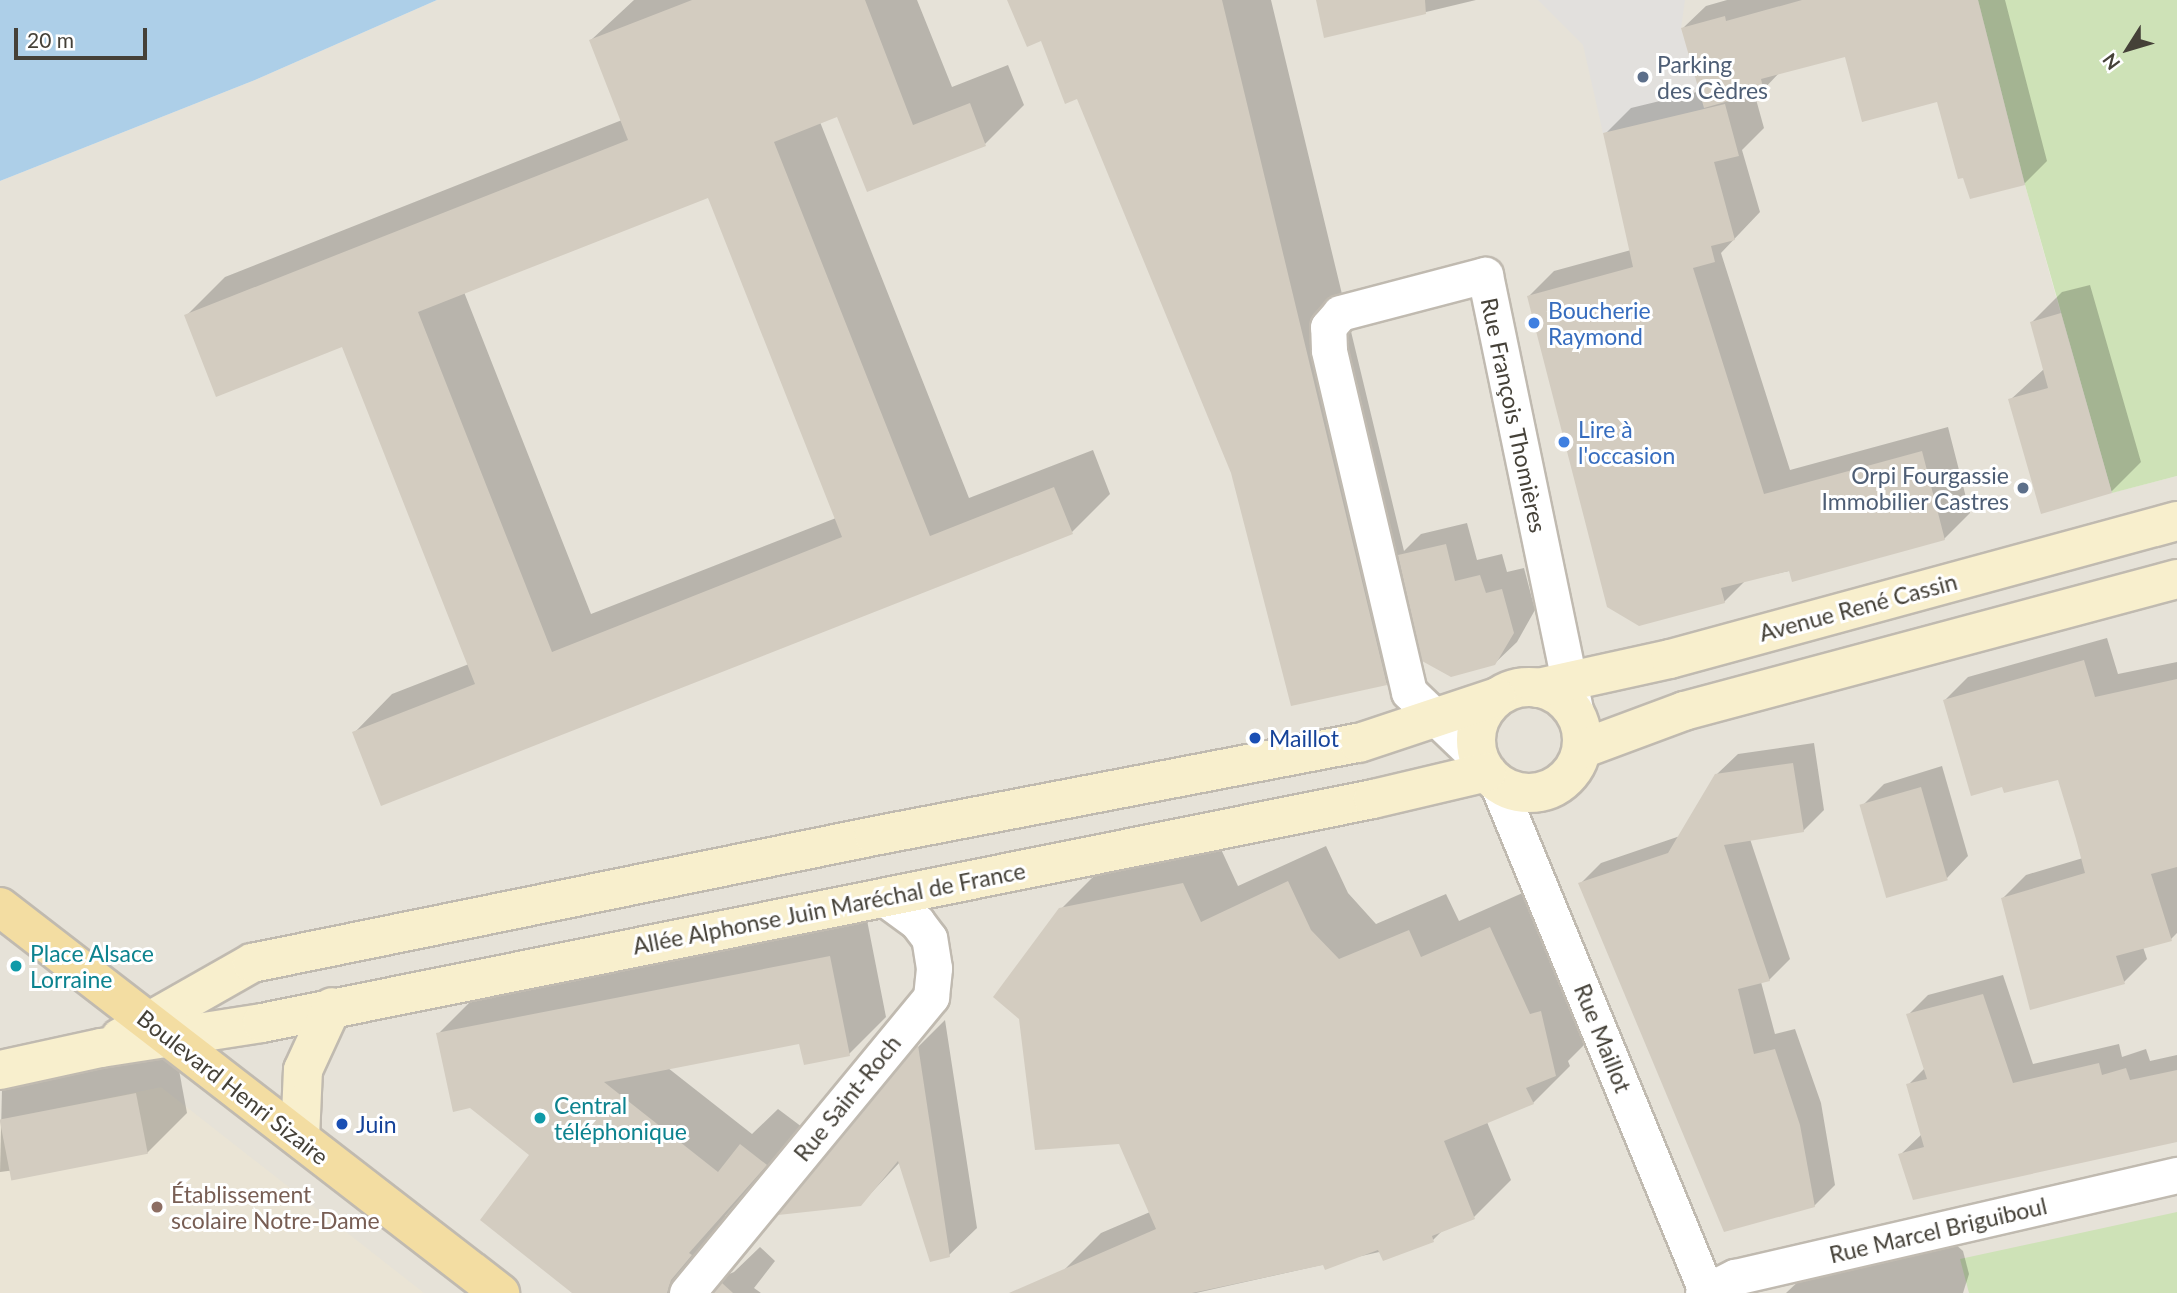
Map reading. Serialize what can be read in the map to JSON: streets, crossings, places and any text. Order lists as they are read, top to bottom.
{
  "streets": {
    "main road": ["Avenue René Cassin", "Allée Alphonse Juin Maréchal de France", "Boulevard Henri Sizaire"],
    "street": [
      "Rue François Thomières",
      "Rue Maillot",
      "Rue Saint-Roch",
      "Rue Marcel Briguiboul"
    ]
  },
  "crossings": [
    ["Rue François Thomières", "Avenue René Cassin"],
    ["Rue François Thomières", "Allée Alphonse Juin Maréchal de France"],
    ["Rue François Thomières", "Rue Maillot"],
    ["Avenue René Cassin", "Allée Alphonse Juin Maréchal de France"],
    ["Avenue René Cassin", "Rue Maillot"],
    ["Allée Alphonse Juin Maréchal de France", "Rue Maillot"],
    ["Allée Alphonse Juin Maréchal de France", "Boulevard Henri Sizaire"],
    ["Allée Alphonse Juin Maréchal de France", "Rue Saint-Roch"],
    ["Rue Maillot", "Rue Marcel Briguiboul"]
  ],
  "places": [
    "Parking des Cèdres",
    "Boucherie Raymond",
    "Lire à l'occasion",
    "Orpi Fourgassie Immobilier Castres",
    "Maillot",
    "Place Alsace Lorraine",
    "Central téléphonique",
    "Juin",
    "Établissement scolaire Notre-Dame"
  ],
  "scale_bar": "20 m",
  "north": "bottom left"
}
